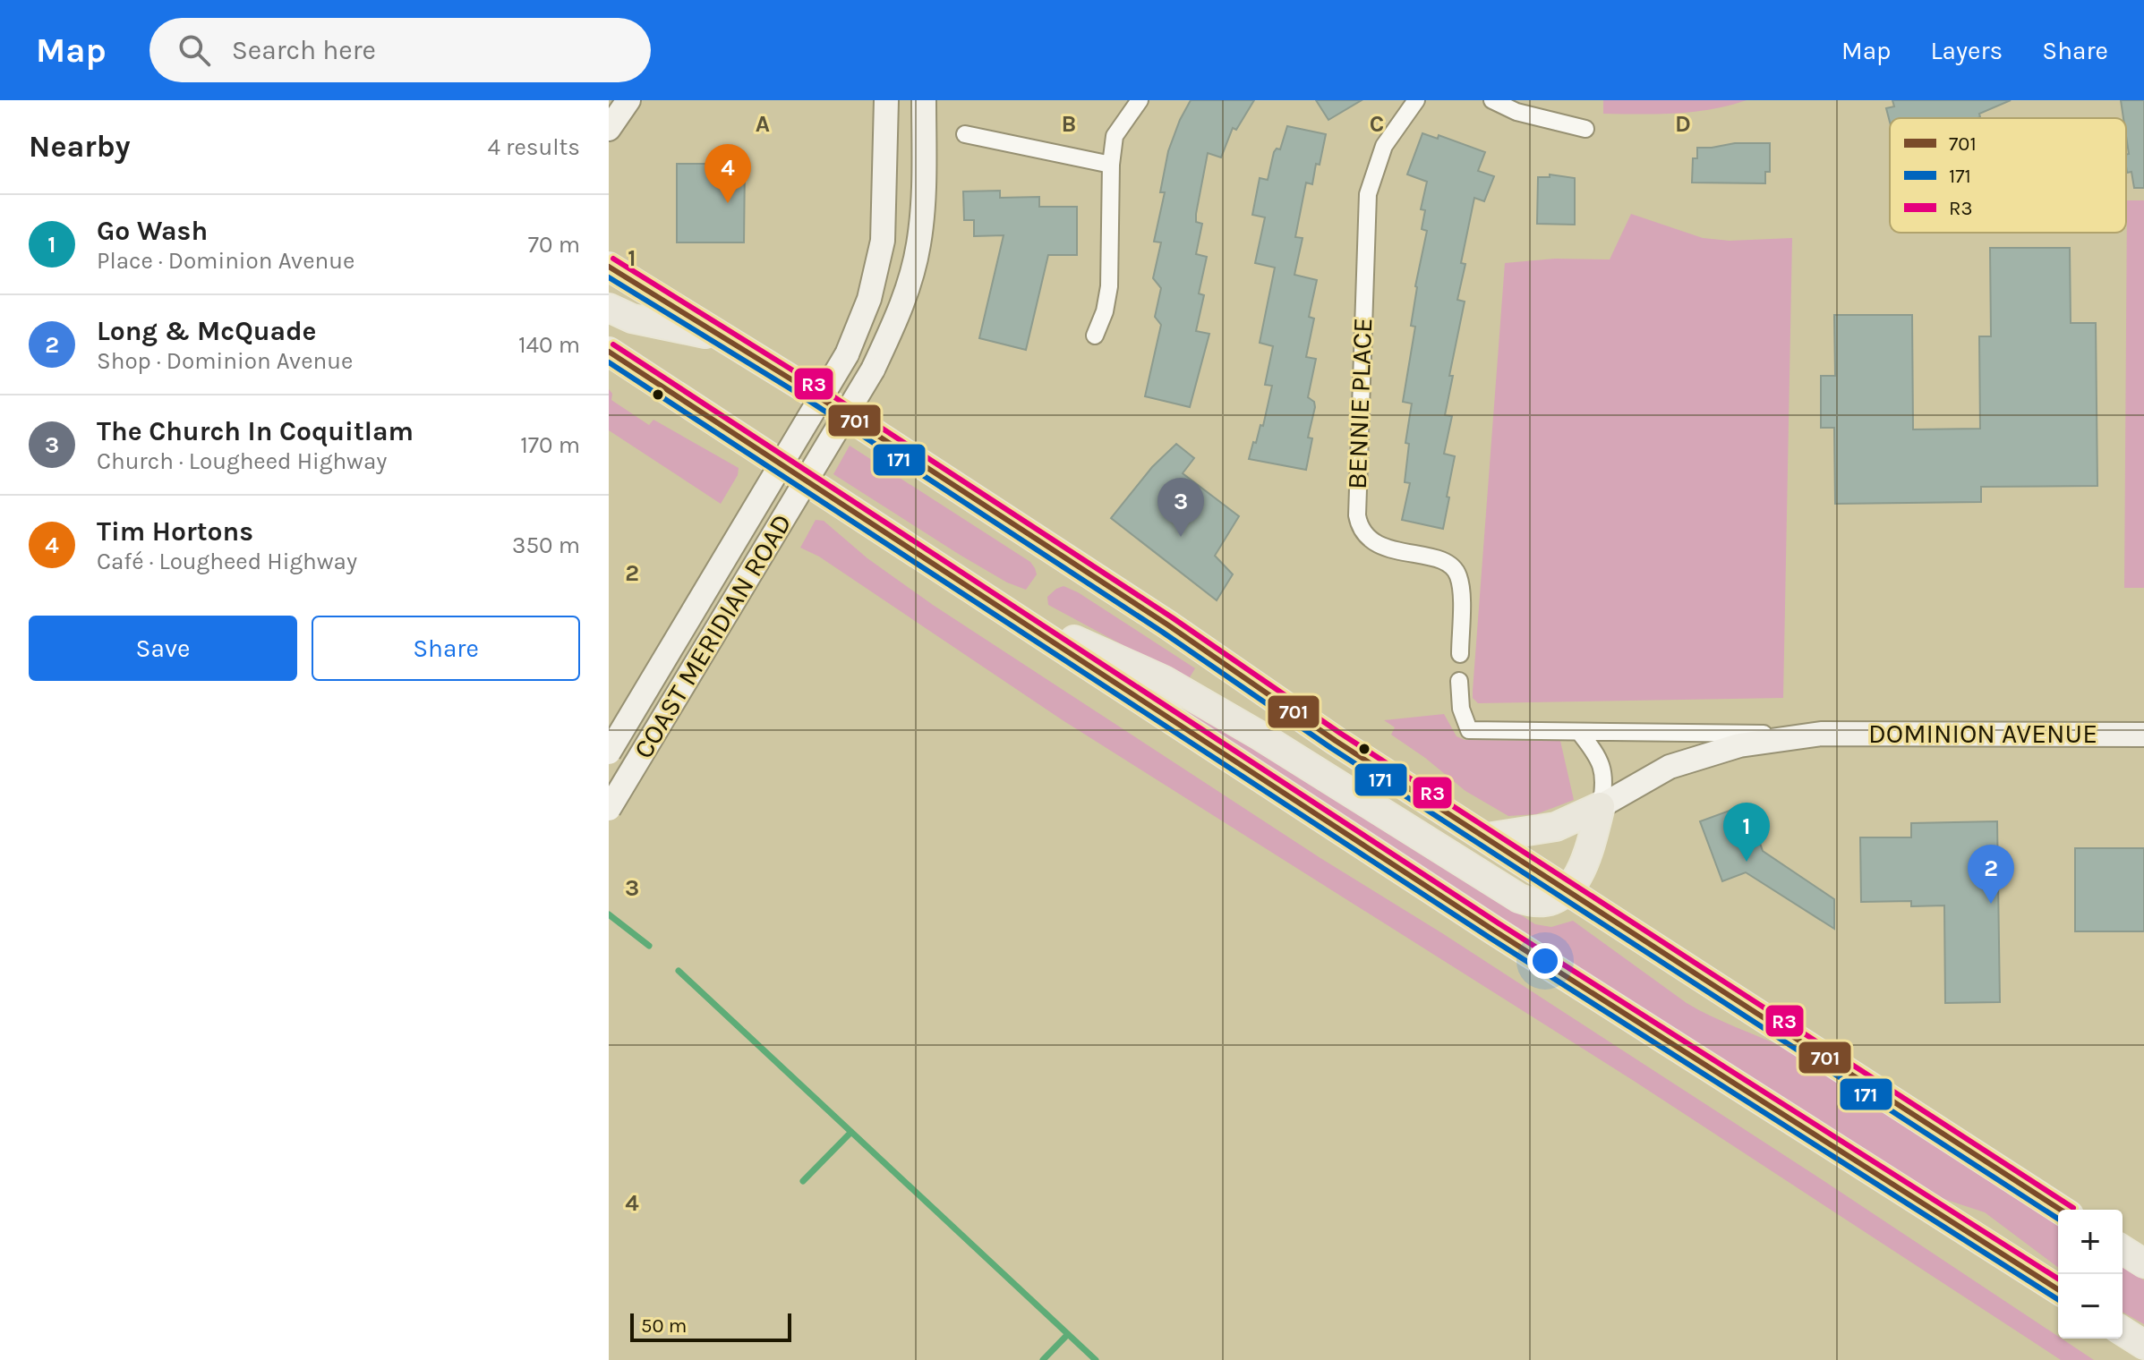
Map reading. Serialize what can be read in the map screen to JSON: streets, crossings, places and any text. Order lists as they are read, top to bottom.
{
  "streets": {
    "main road": ["COAST MERIDIAN ROAD", "DOMINION AVENUE"],
    "street": ["BENNIE PLACE"]
  },
  "lines": ["transit line R3", "transit line 701", "transit line 171"],
  "legend": ["701", "171", "R3"],
  "scale_bar": "50 m",
  "page": {
    "header": "Map",
    "search": "Search here",
    "nav": ["Map", "Layers", "Share"],
    "heading": ["Nearby", "4 results"],
    "pins": [
      "4",
      "3",
      "1",
      "2"
    ],
    "list": [
      {
        "mark": "1",
        "name": "Go Wash",
        "note": "Place · Dominion Avenue",
        "value": "70 m"
      },
      {
        "mark": "2",
        "name": "Long & McQuade",
        "note": "Shop · Dominion Avenue",
        "value": "140 m"
      },
      {
        "mark": "3",
        "name": "The Church In Coquitlam",
        "note": "Church · Lougheed Highway",
        "value": "170 m"
      },
      {
        "mark": "4",
        "name": "Tim Hortons",
        "note": "Café · Lougheed Highway",
        "value": "350 m"
      }
    ],
    "buttons": ["Save", "Share"],
    "map_buttons": ["+", "−"],
    "scale": "50 m"
  },
  "grid": {
    "columns": [
      "A",
      "B",
      "C",
      "D"
    ],
    "rows": [
      "1",
      "2",
      "3",
      "4"
    ]
  }
}
